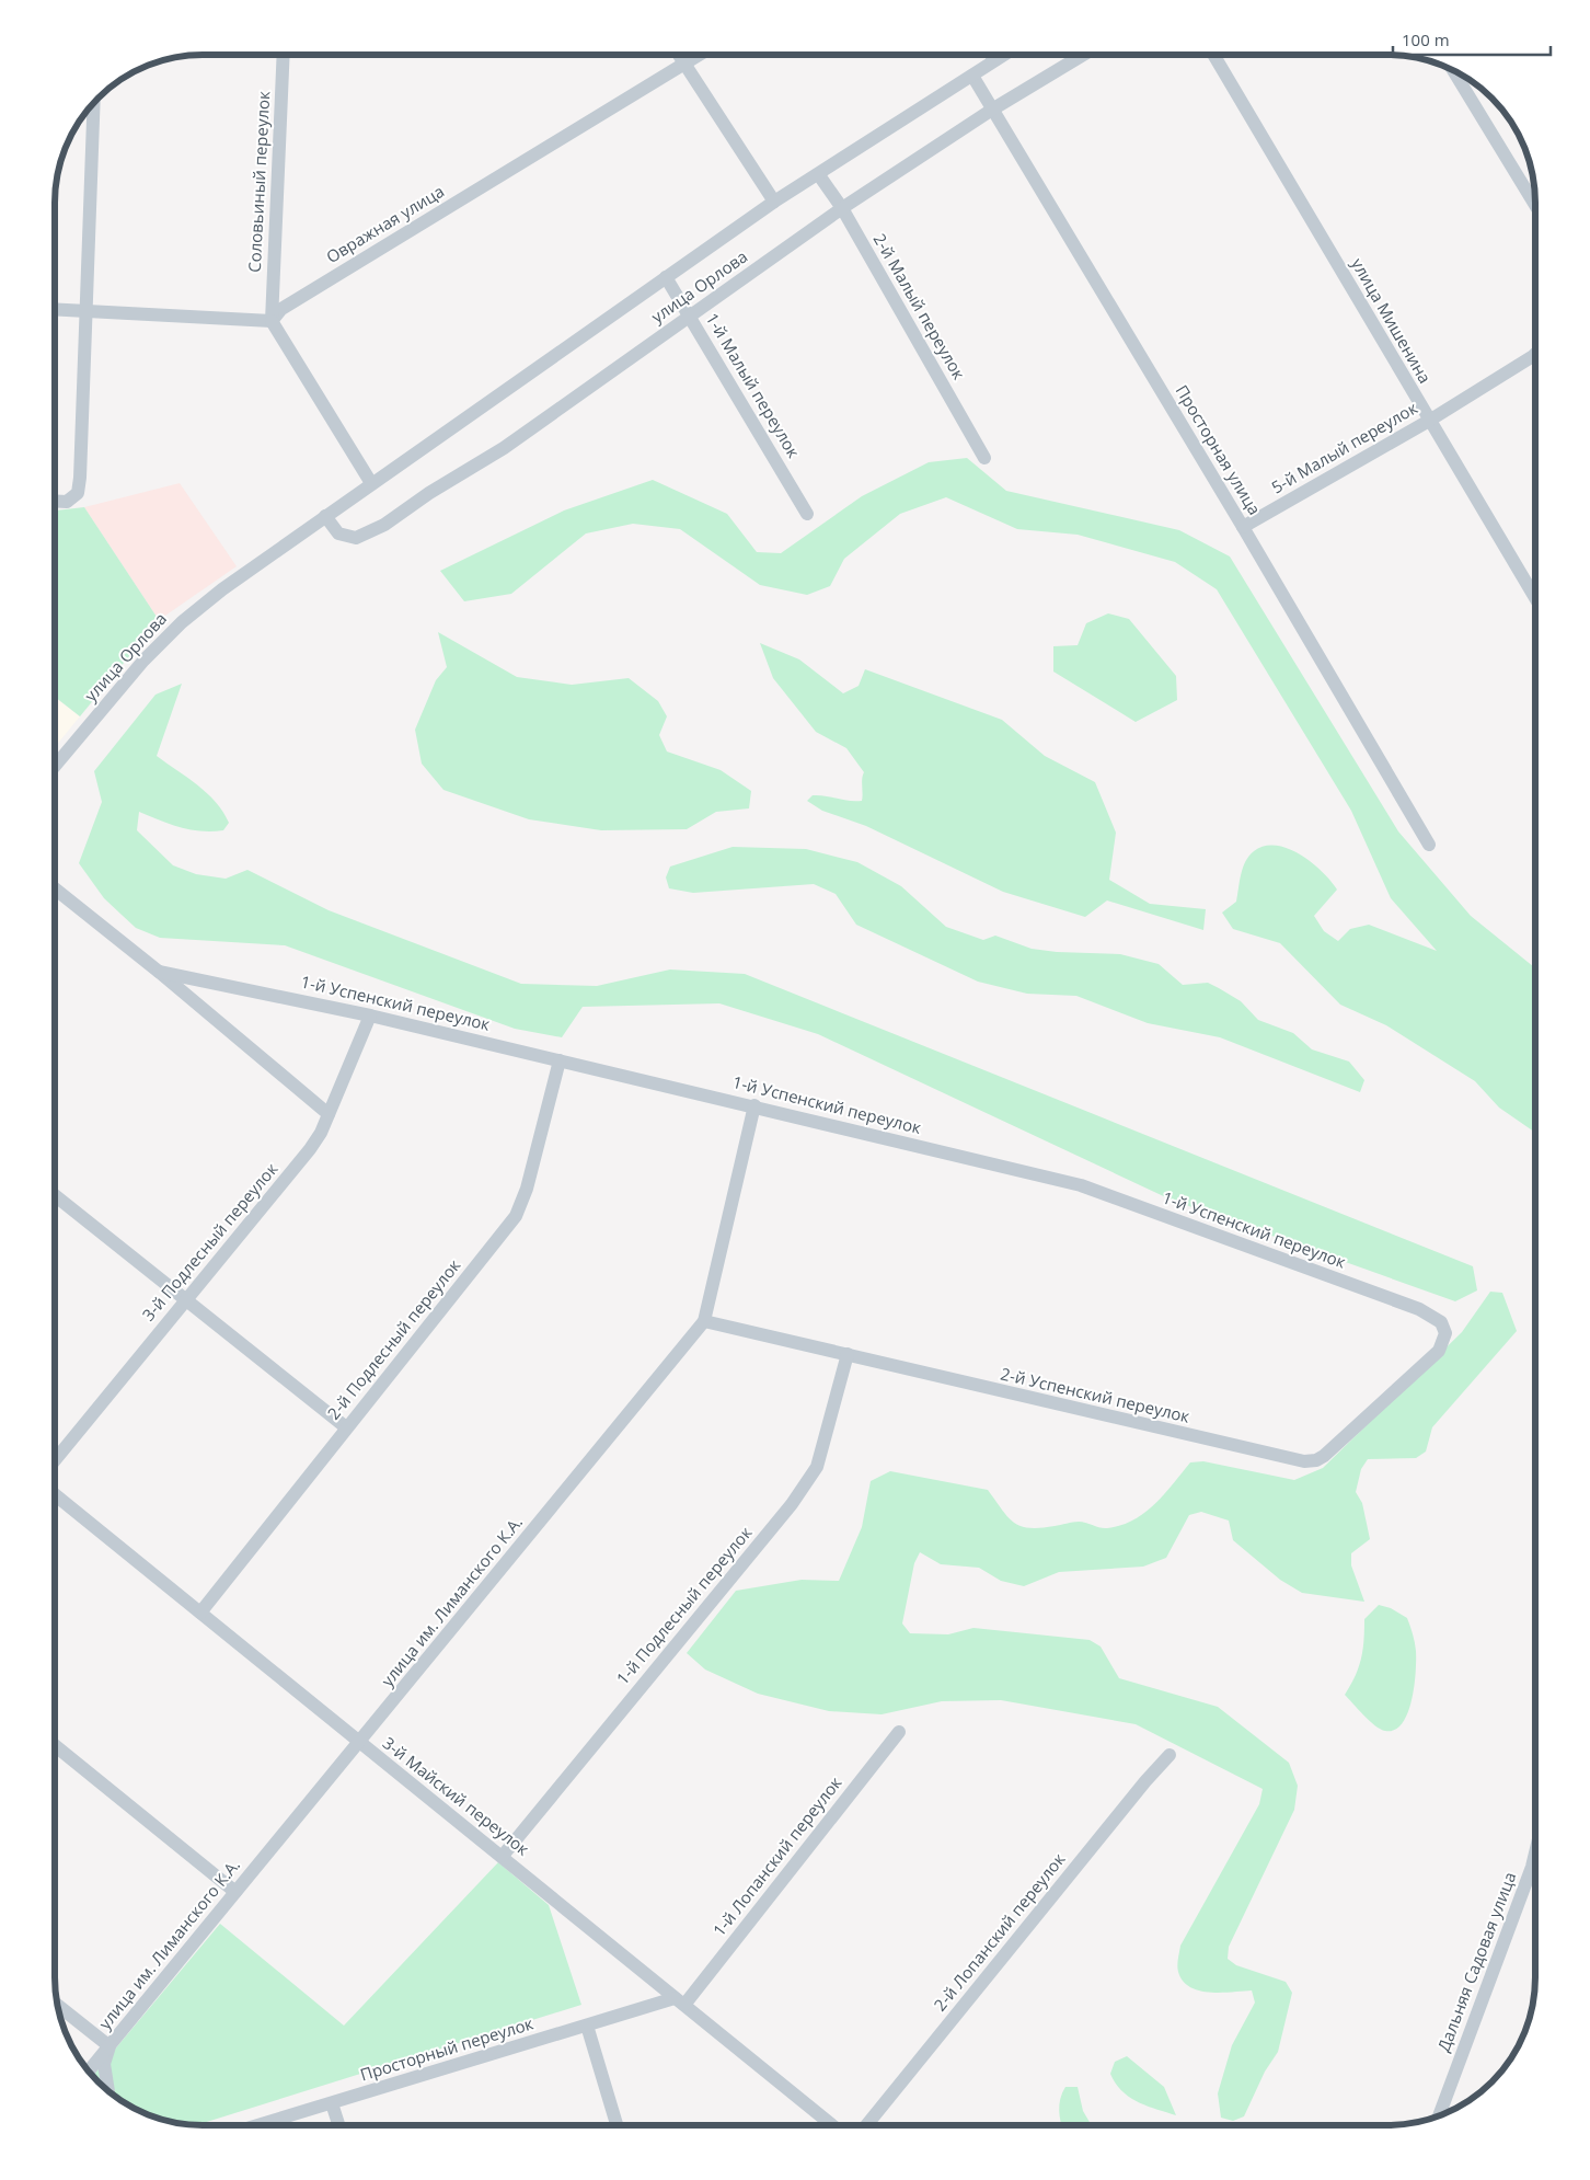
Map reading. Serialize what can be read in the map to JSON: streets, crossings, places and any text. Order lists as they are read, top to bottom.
{
  "streets": {
    "street": [
      "Соловьиный переулок",
      "Овражная улица",
      "улица Орлова",
      "2-й Малый переулок",
      "улица Мишенина",
      "1-й Малый переулок",
      "5-й Малый переулок",
      "Просторная улица",
      "1-й Успенский переулок",
      "3-й Подлесный переулок",
      "2-й Подлесный переулок",
      "2-й Успенский переулок",
      "улица им. Лиманского К.А.",
      "1-й Подлесный переулок",
      "3-й Майский переулок",
      "1-й Лопанский переулок",
      "2-й Лопанский переулок",
      "Дальняя Садовая улица",
      "Просторный переулок"
    ]
  },
  "crossings": [
    ["Соловьиный переулок", "Овражная улица"],
    ["улица Орлова", "2-й Малый переулок"],
    ["улица Орлова", "1-й Малый переулок"],
    ["улица Орлова", "Просторная улица"],
    ["улица Мишенина", "5-й Малый переулок"],
    ["5-й Малый переулок", "Просторная улица"],
    ["1-й Успенский переулок", "3-й Подлесный переулок"],
    ["1-й Успенский переулок", "2-й Подлесный переулок"],
    ["1-й Успенский переулок", "2-й Успенский переулок"],
    ["1-й Успенский переулок", "улица им. Лиманского К.А."],
    ["2-й Подлесный переулок", "3-й Майский переулок"],
    ["2-й Успенский переулок", "улица им. Лиманского К.А."],
    ["2-й Успенский переулок", "1-й Подлесный переулок"],
    ["улица им. Лиманского К.А.", "3-й Майский переулок"],
    ["1-й Подлесный переулок", "3-й Майский переулок"],
    ["3-й Майский переулок", "1-й Лопанский переулок"],
    ["3-й Майский переулок", "Просторный переулок"],
    ["1-й Лопанский переулок", "Просторный переулок"]
  ],
  "scale_bar": "100 m"
}
